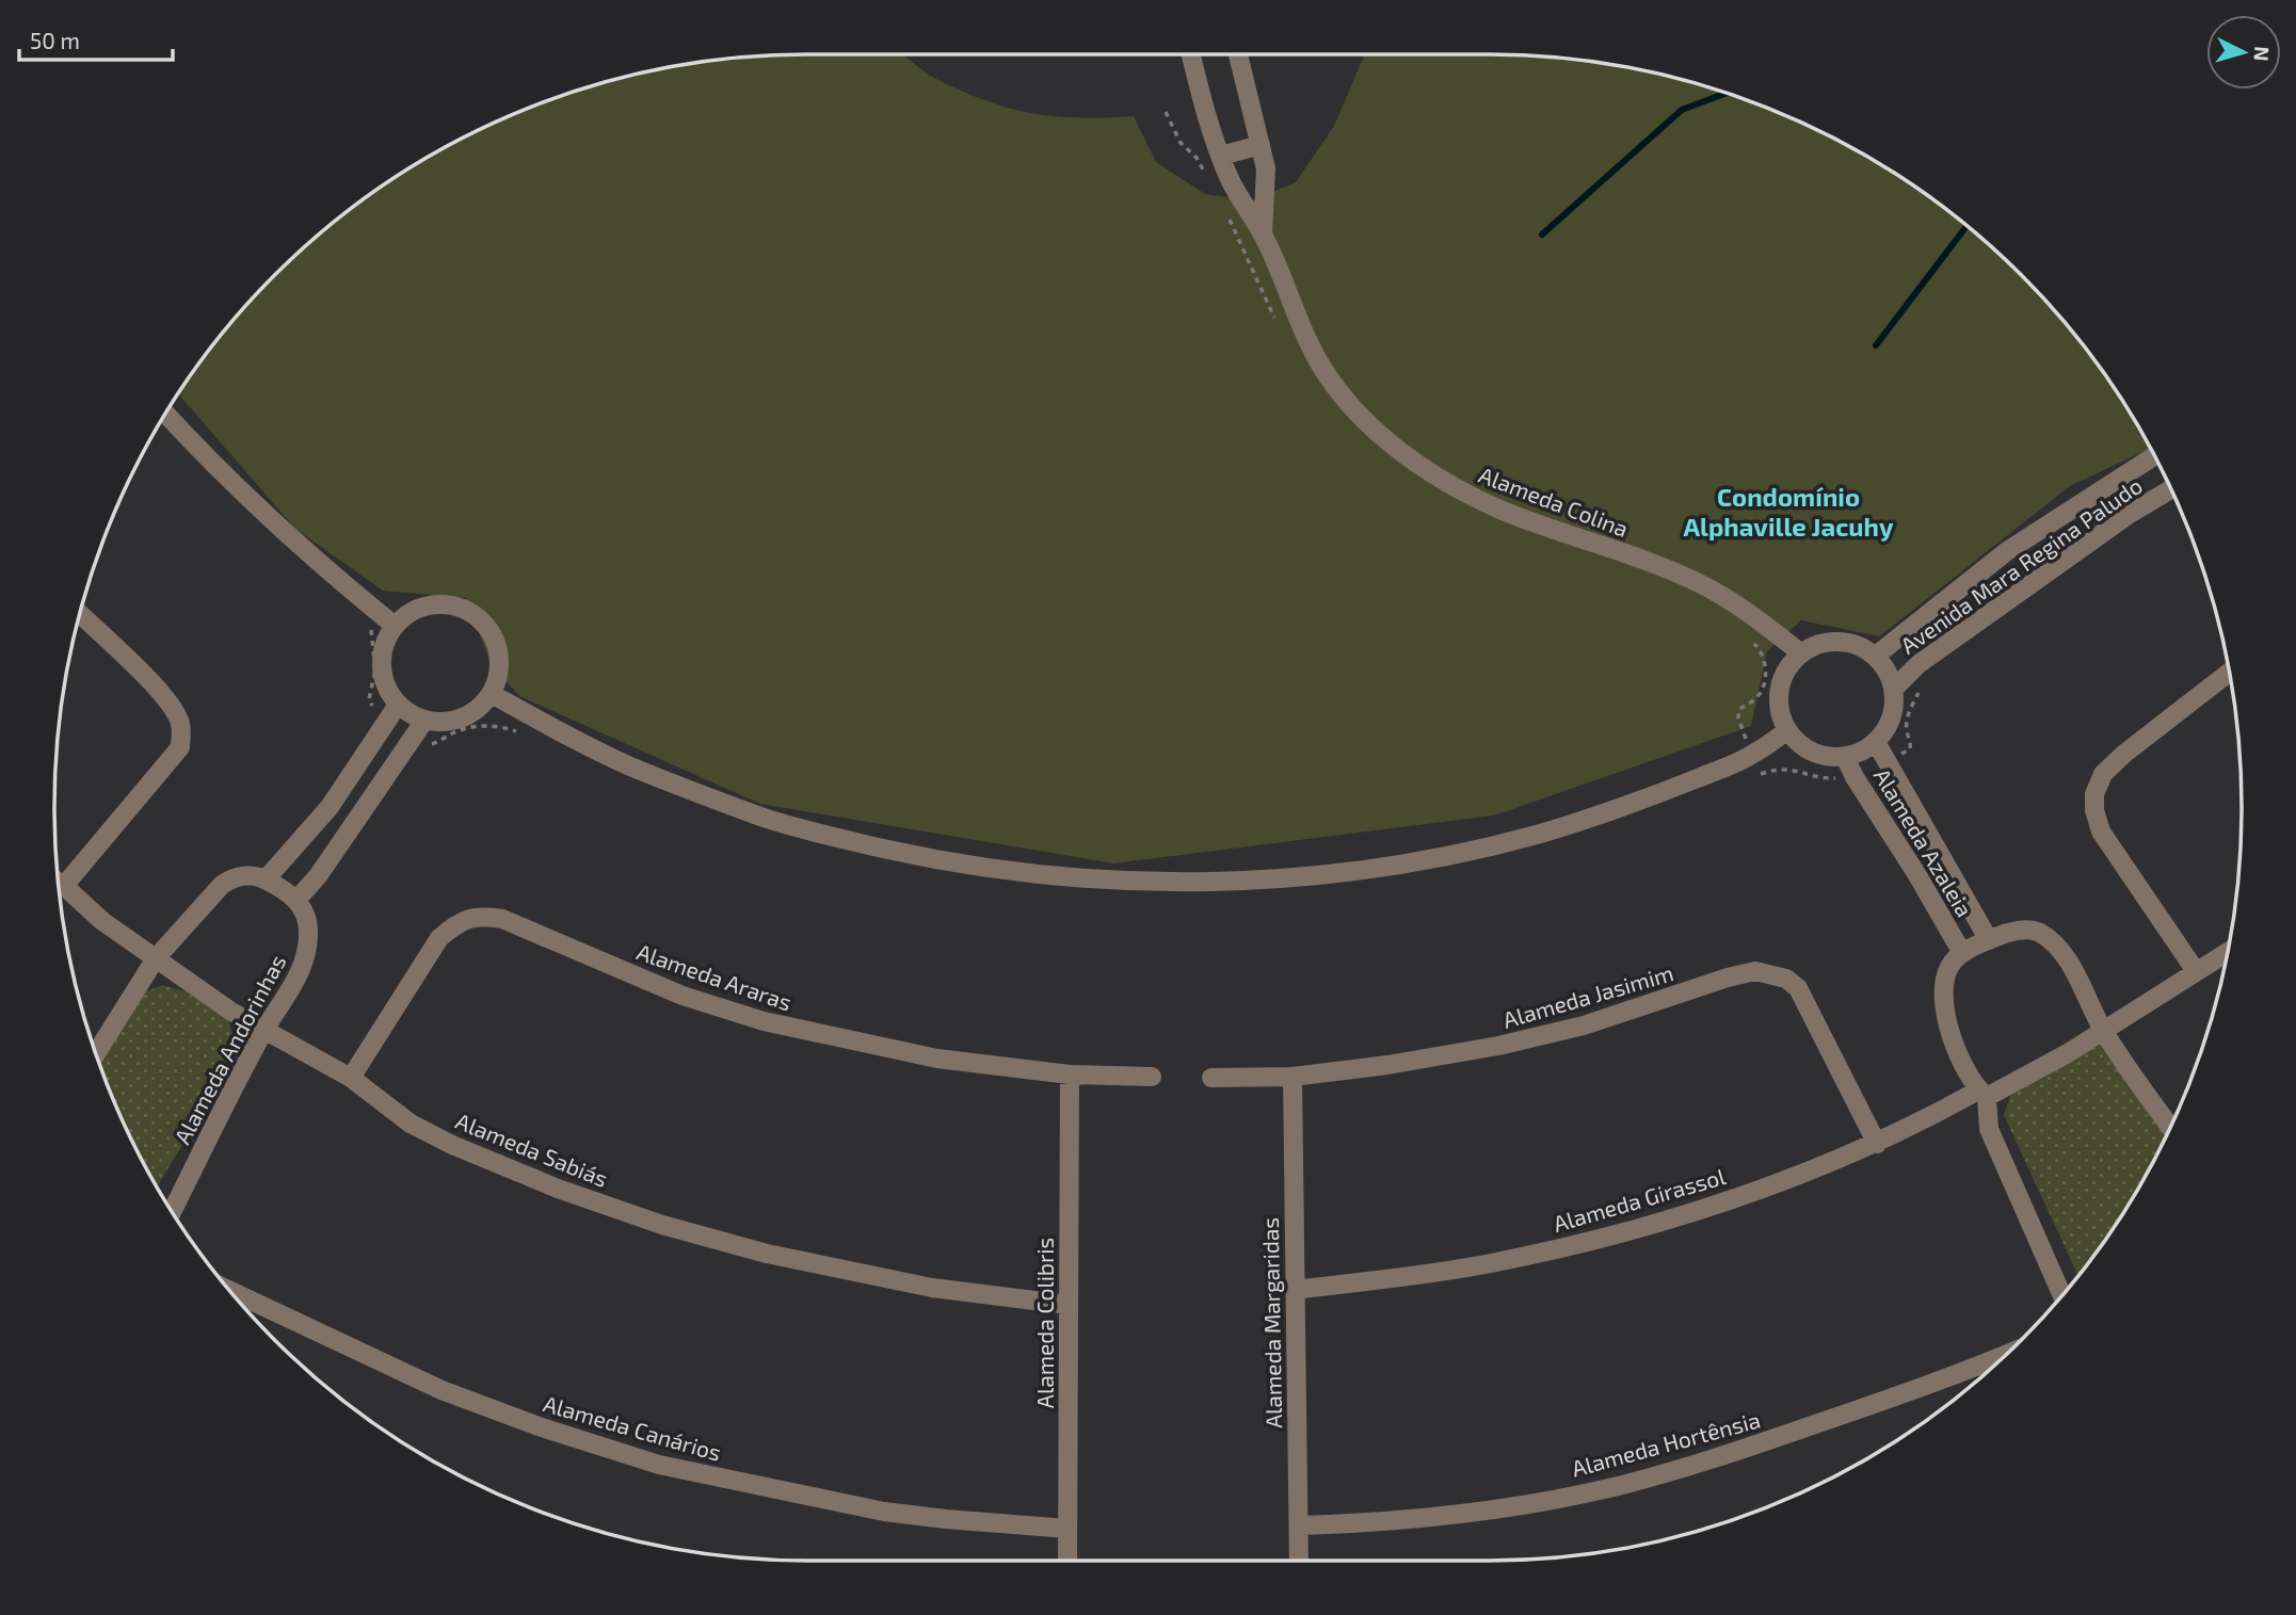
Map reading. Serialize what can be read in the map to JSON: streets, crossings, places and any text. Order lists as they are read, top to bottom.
{
  "streets": {
    "street": [
      "Alameda Colina",
      "Avenida Mara Regina Paludo",
      "Alameda Azaleia",
      "Alameda Araras",
      "Alameda Jasimim",
      "Alameda Andorinhas",
      "Alameda Sabiás",
      "Alameda Girassol",
      "Alameda Colibris",
      "Alameda Margaridas",
      "Alameda Canários",
      "Alameda Hortênsia"
    ]
  },
  "crossings": [
    ["Alameda Colina", "Avenida Mara Regina Paludo"],
    ["Alameda Colina", "Alameda Azaleia"],
    ["Avenida Mara Regina Paludo", "Alameda Azaleia"],
    ["Alameda Azaleia", "Alameda Girassol"],
    ["Alameda Araras", "Alameda Sabiás"],
    ["Alameda Araras", "Alameda Colibris"],
    ["Alameda Jasimim", "Alameda Girassol"],
    ["Alameda Jasimim", "Alameda Margaridas"],
    ["Alameda Andorinhas", "Alameda Sabiás"],
    ["Alameda Sabiás", "Alameda Colibris"],
    ["Alameda Girassol", "Alameda Margaridas"],
    ["Alameda Colibris", "Alameda Canários"],
    ["Alameda Margaridas", "Alameda Hortênsia"]
  ],
  "districts": ["Condomínio Alphaville Jacuhy"],
  "scale_bar": "50 m",
  "north": "right"
}
